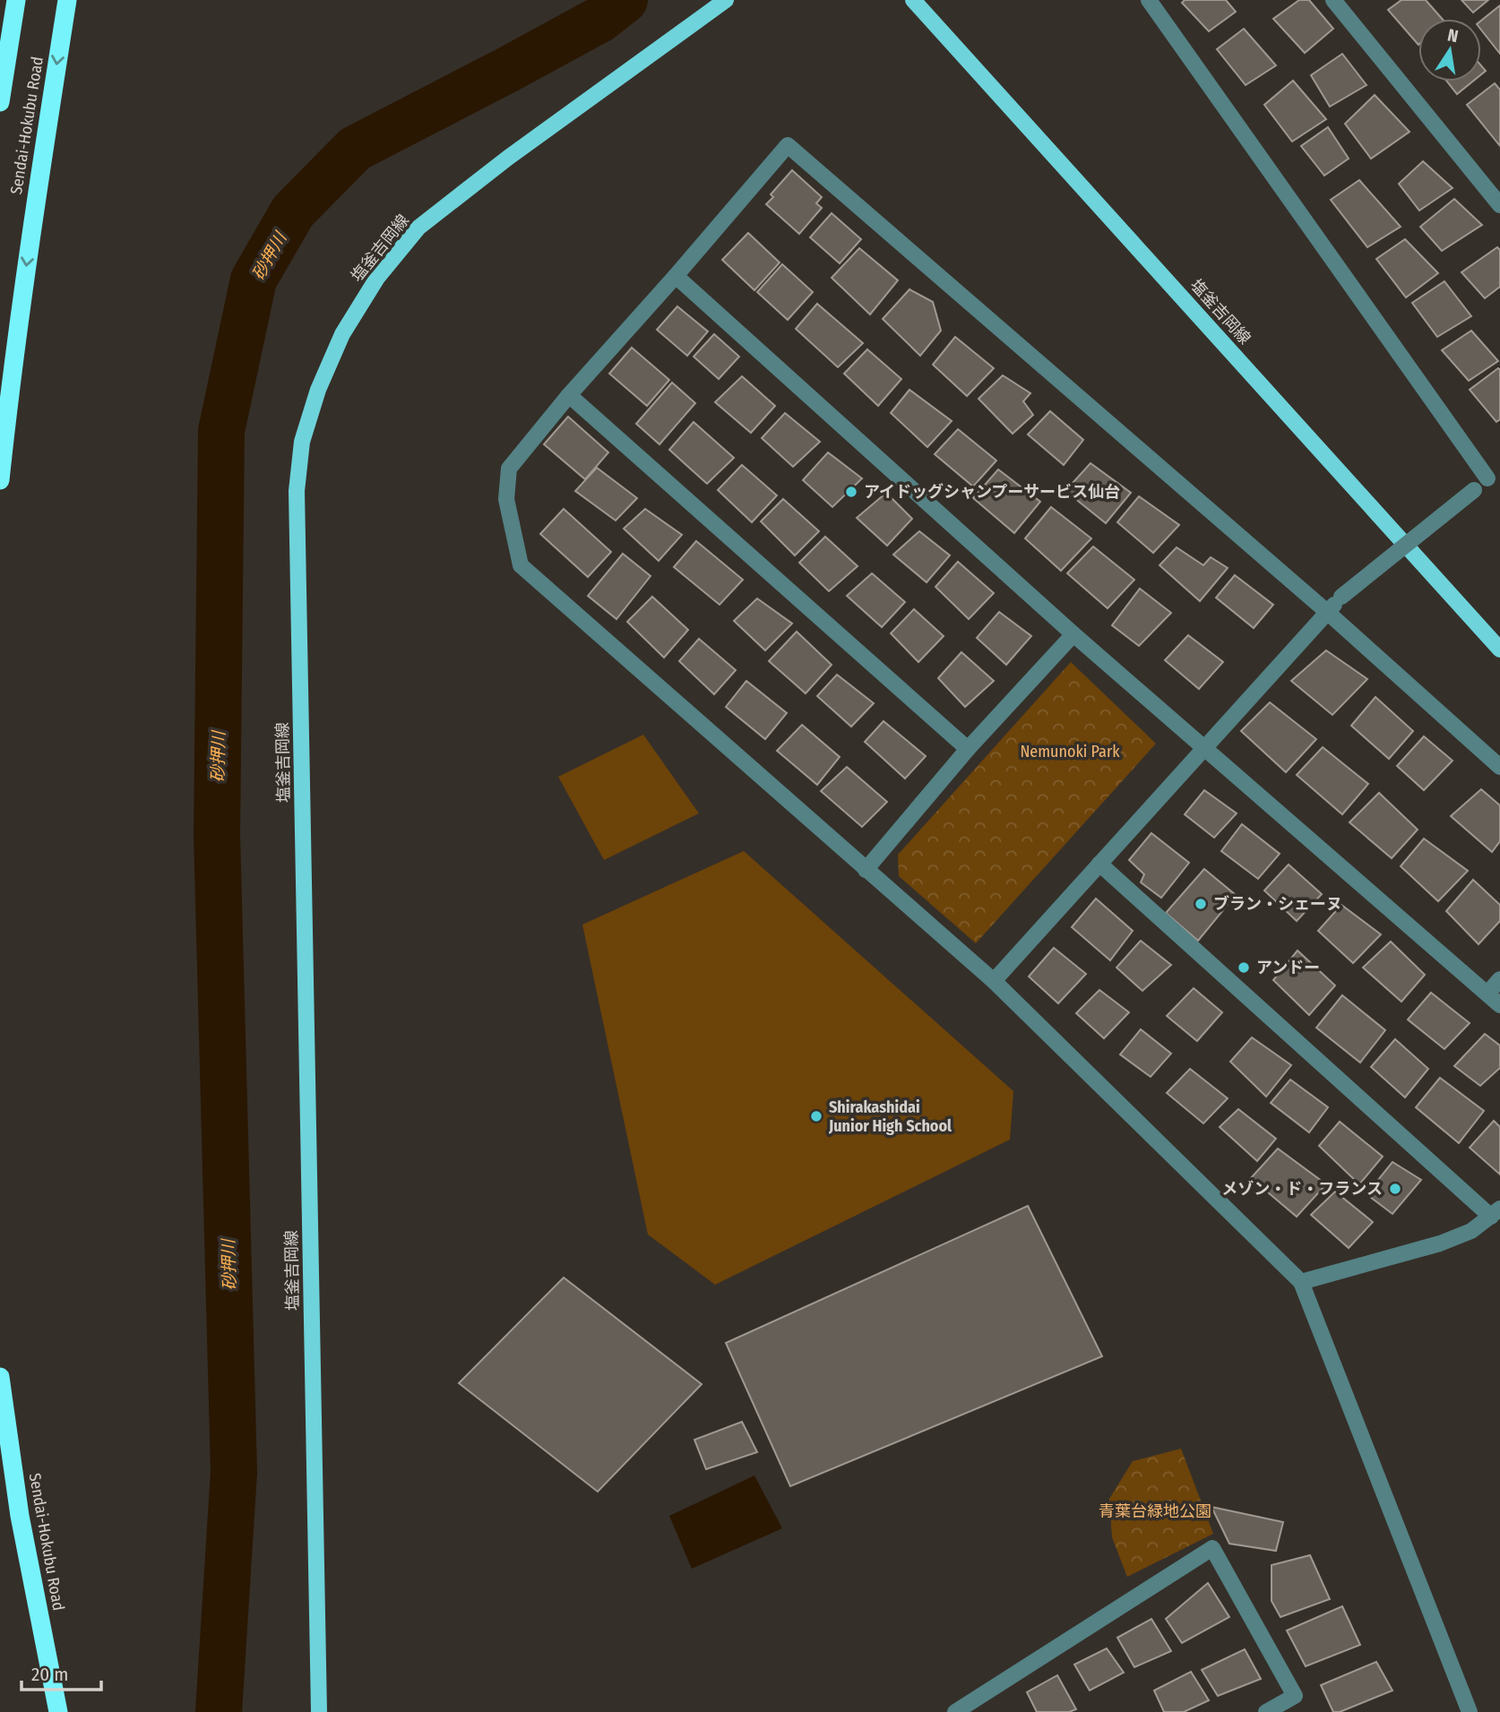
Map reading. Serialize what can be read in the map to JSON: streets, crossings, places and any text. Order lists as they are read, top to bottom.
{
  "streets": {
    "highway": ["Sendai-Hokubu Road"],
    "main road": ["塩釜吉岡線"]
  },
  "one_way": ["Sendai-Hokubu Road"],
  "water": ["砂押川"],
  "parks": ["Nemunoki Park", "青葉台緑地公園"],
  "places": [
    "アイドッグシャンプーサービス仙台",
    "ブラン・シェーヌ",
    "アンドー",
    "Shirakashidai Junior High School",
    "メゾン・ド・フランス"
  ],
  "scale_bar": "20 m",
  "north": "top"
}
